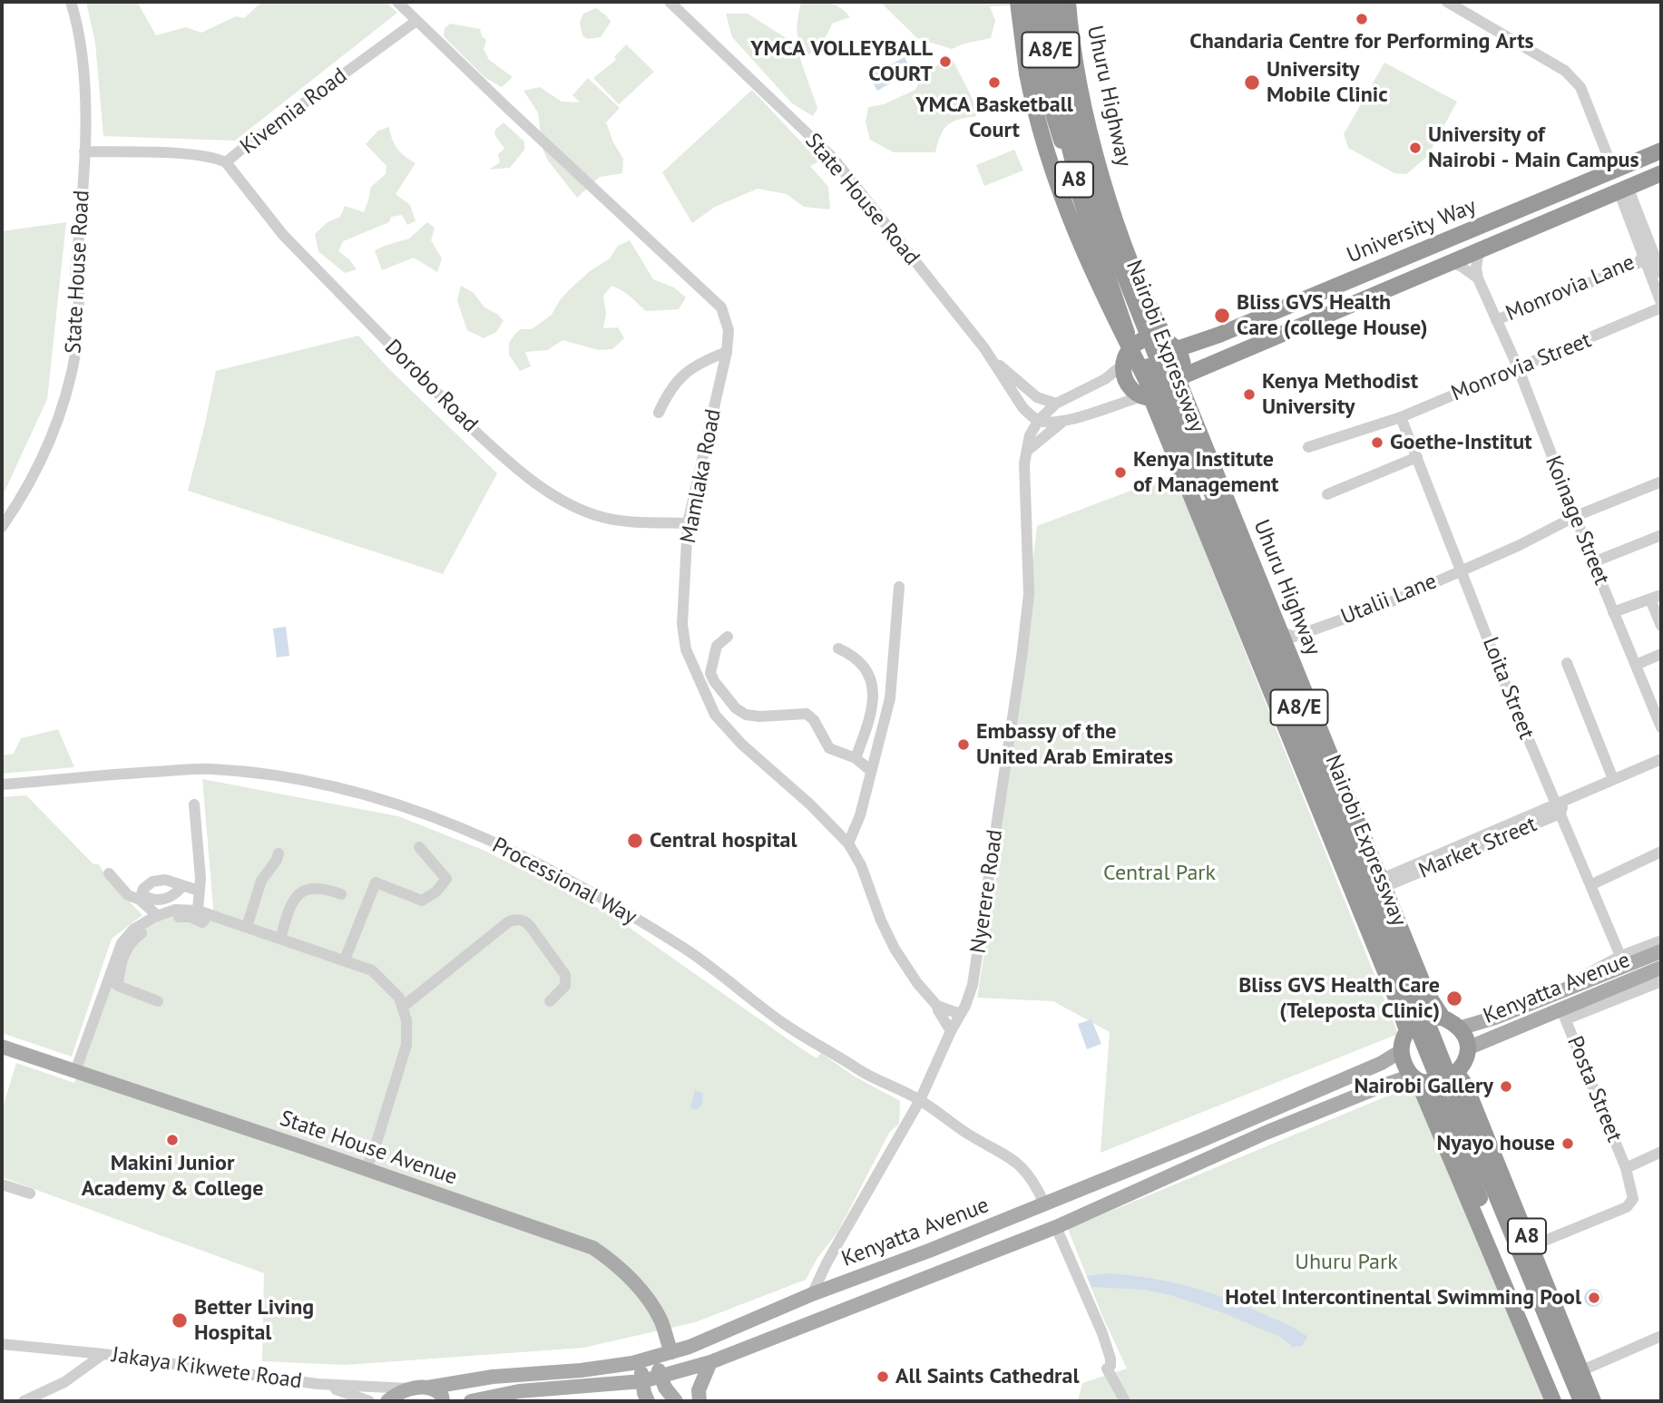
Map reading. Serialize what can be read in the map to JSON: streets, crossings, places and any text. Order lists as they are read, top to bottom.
{
  "streets": {
    "highway": [
      "A8/E",
      "Uhuru Highway",
      "A8",
      "University Way",
      "Nairobi Expressway"
    ],
    "main road": ["Kenyatta Avenue", "State House Avenue"],
    "street": [
      "Kivemia Road",
      "State House Road",
      "Monrovia Lane",
      "Monrovia Street",
      "Dorobo Road",
      "Mamlaka Road",
      "Koinage Street",
      "Utalii Lane",
      "Loita Street",
      "Market Street",
      "Processional Way",
      "Nyerere Road",
      "Posta Street",
      "Jakaya Kikwete Road"
    ]
  },
  "crossings": [
    ["Uhuru Highway", "A8"],
    ["Uhuru Highway", "University Way"],
    ["Uhuru Highway", "Utalii Lane"],
    ["Uhuru Highway", "Market Street"],
    ["Uhuru Highway", "Kenyatta Avenue"],
    ["Kivemia Road", "State House Road"],
    ["Kivemia Road", "Dorobo Road"],
    ["Kivemia Road", "Mamlaka Road"],
    ["A8", "University Way"],
    ["A8", "Kenyatta Avenue"],
    ["A8", "Posta Street"],
    ["State House Road", "Nyerere Road"],
    ["University Way", "Koinage Street"],
    ["Monrovia Lane", "Koinage Street"],
    ["Monrovia Street", "Koinage Street"],
    ["Monrovia Street", "Loita Street"],
    ["Dorobo Road", "Mamlaka Road"],
    ["Mamlaka Road", "Nyerere Road"],
    ["Koinage Street", "Utalii Lane"],
    ["Utalii Lane", "Loita Street"],
    ["Loita Street", "Market Street"],
    ["Loita Street", "Kenyatta Avenue"],
    ["Processional Way", "Nyerere Road"],
    ["Processional Way", "Kenyatta Avenue"],
    ["Nyerere Road", "Kenyatta Avenue"],
    ["Kenyatta Avenue", "Posta Street"],
    ["Kenyatta Avenue", "State House Avenue"],
    ["Kenyatta Avenue", "Jakaya Kikwete Road"]
  ],
  "parks": ["Central Park", "Uhuru Park"],
  "places": [
    "Chandaria Centre for Performing Arts",
    "YMCA VOLLEYBALL COURT",
    "YMCA Basketball Court",
    "University Mobile Clinic",
    "University of Nairobi - Main Campus",
    "Bliss GVS Health Care (college House)",
    "Kenya Methodist University",
    "Goethe-Institut",
    "Kenya Institute of Management",
    "Embassy of the United Arab Emirates",
    "Central hospital",
    "Bliss GVS Health Care (Teleposta Clinic)",
    "Nairobi Gallery",
    "Makini Junior Academy & College",
    "Nyayo house",
    "Hotel Intercontinental Swimming Pool",
    "Better Living Hospital",
    "All Saints Cathedral"
  ]
}
